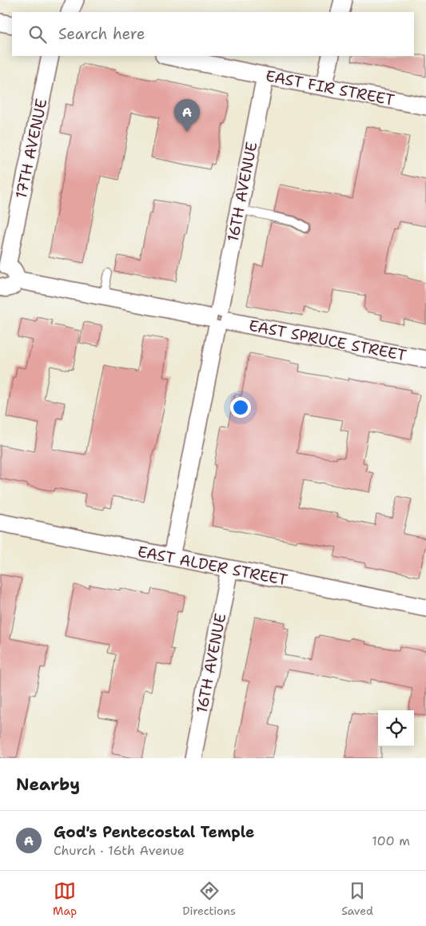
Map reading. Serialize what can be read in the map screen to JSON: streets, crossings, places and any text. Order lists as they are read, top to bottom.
{
  "streets": {
    "street": [
      "EAST FIR STREET",
      "17TH AVENUE",
      "16TH AVENUE",
      "EAST SPRUCE STREET",
      "EAST ALDER STREET"
    ]
  },
  "crossings": [
    ["EAST FIR STREET", "16TH AVENUE"],
    ["17TH AVENUE", "EAST SPRUCE STREET"],
    ["16TH AVENUE", "EAST SPRUCE STREET"],
    ["16TH AVENUE", "EAST ALDER STREET"]
  ],
  "page": {
    "search": "Search here",
    "pins": "A",
    "heading": "Nearby",
    "list": [
      {
        "mark": "A",
        "name": "God's Pentecostal Temple",
        "note": "Church · 16th Avenue",
        "value": "100 m"
      }
    ],
    "nav": ["Map", "Directions", "Saved"]
  }
}
